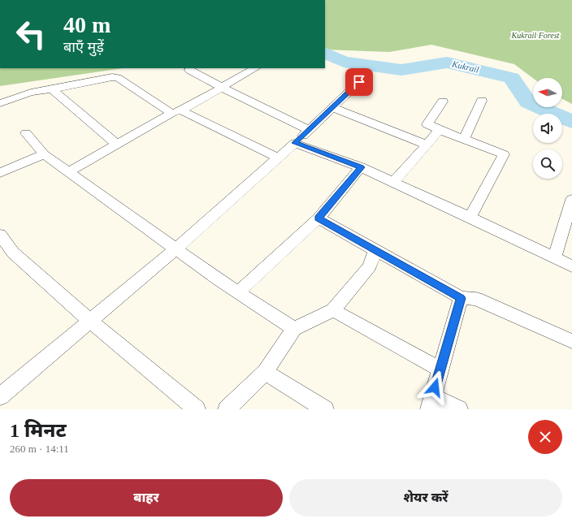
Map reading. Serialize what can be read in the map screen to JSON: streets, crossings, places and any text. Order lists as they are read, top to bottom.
{
  "water": ["Kukrail"],
  "parks": ["Kukrail Forest"],
  "north": "left",
  "page": {
    "turn": ["40 m", "बाएँ मुड़ें"],
    "heading": ["1 मिनट", "260 m · 14:11"],
    "buttons": ["बाहर", "शेयर करें"]
  }
}
